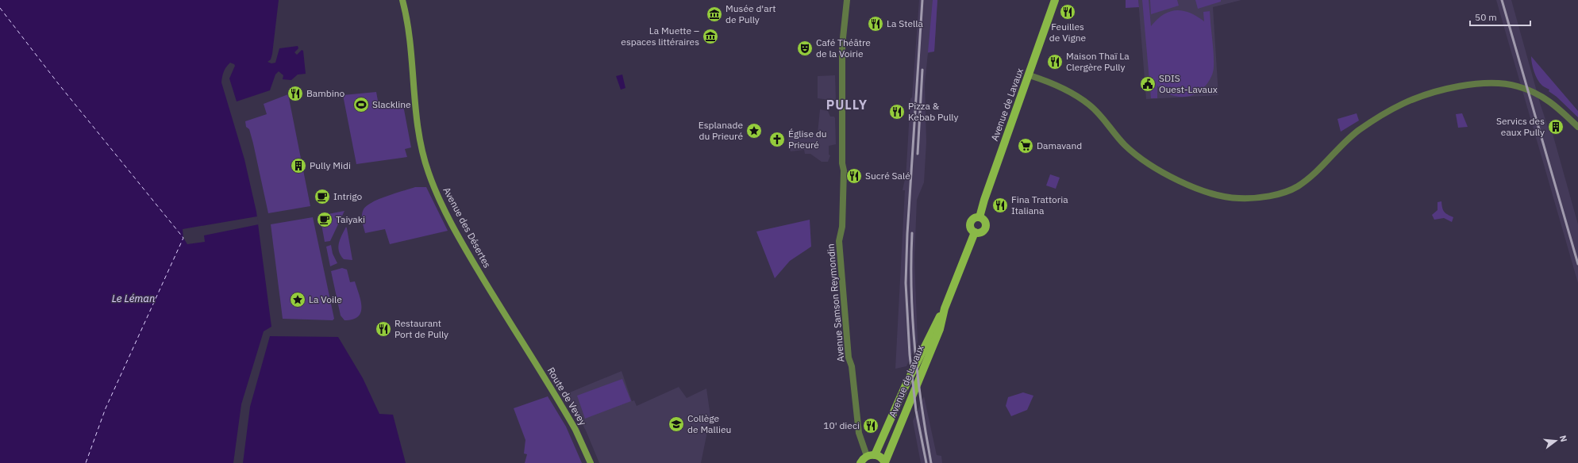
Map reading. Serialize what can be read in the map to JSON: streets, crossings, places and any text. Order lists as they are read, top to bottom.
{
  "streets": {
    "main road": ["Avenue de Lavaux", "Avenue des Désertes", "Route de Vevey"],
    "street": ["Avenue Samson Reymondin"]
  },
  "crossings": [
    ["Avenue des Désertes", "Route de Vevey"]
  ],
  "districts": ["PULLY"],
  "water": ["Le Léman"],
  "places": {
    "restaurant": [
      "Feuilles de Vigne",
      "La Stella",
      "Maison Thaï La Clergère Pully",
      "Bambino",
      "Pizza & Kebab Pully",
      "Sucré Salé",
      "Fina Trattoria Italiana",
      "Restaurant Port de Pully",
      "10' dieci"
    ],
    "museum": ["Musée d'art de Pully", "La Muette – espaces littéraires"],
    "theatre": ["Café Théâtre de la Voirie"],
    "public building": ["SDIS Ouest-Lavaux"],
    "sports": ["Slackline"],
    "building": ["Servics des eaux Pully", "Pully Midi"],
    "place": ["Esplanade du Prieuré", "La Voile"],
    "church": ["Église du Prieuré"],
    "supermarket": ["Damavand"],
    "cafe": ["Intrigo", "Taiyaki"],
    "school or university": ["Collège de Mallieu"]
  },
  "scale_bar": "50 m",
  "north": "right"
}
